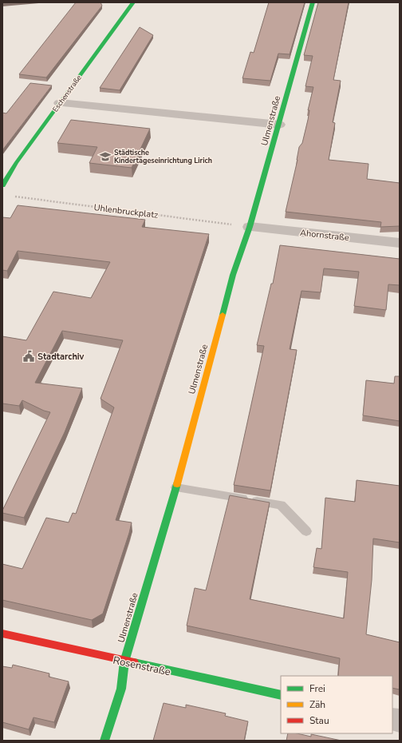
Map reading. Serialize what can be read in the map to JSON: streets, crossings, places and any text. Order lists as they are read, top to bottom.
{
  "streets": {
    "street": [
      "Eschenstraße",
      "Ulmenstraße",
      "Ahornstraße",
      "Rosenstraße"
    ],
    "path": ["Uhlenbruckplatz"]
  },
  "crossings": [
    ["Ulmenstraße", "Uhlenbruckplatz"],
    ["Ulmenstraße", "Ahornstraße"],
    ["Ulmenstraße", "Rosenstraße"],
    ["Uhlenbruckplatz", "Ahornstraße"]
  ],
  "places": {
    "school or university": ["Städtische Kindertageseinrichtung Lirich"],
    "public building": ["Stadtarchiv"]
  },
  "legend": ["Frei", "Zäh", "Stau"]
}
